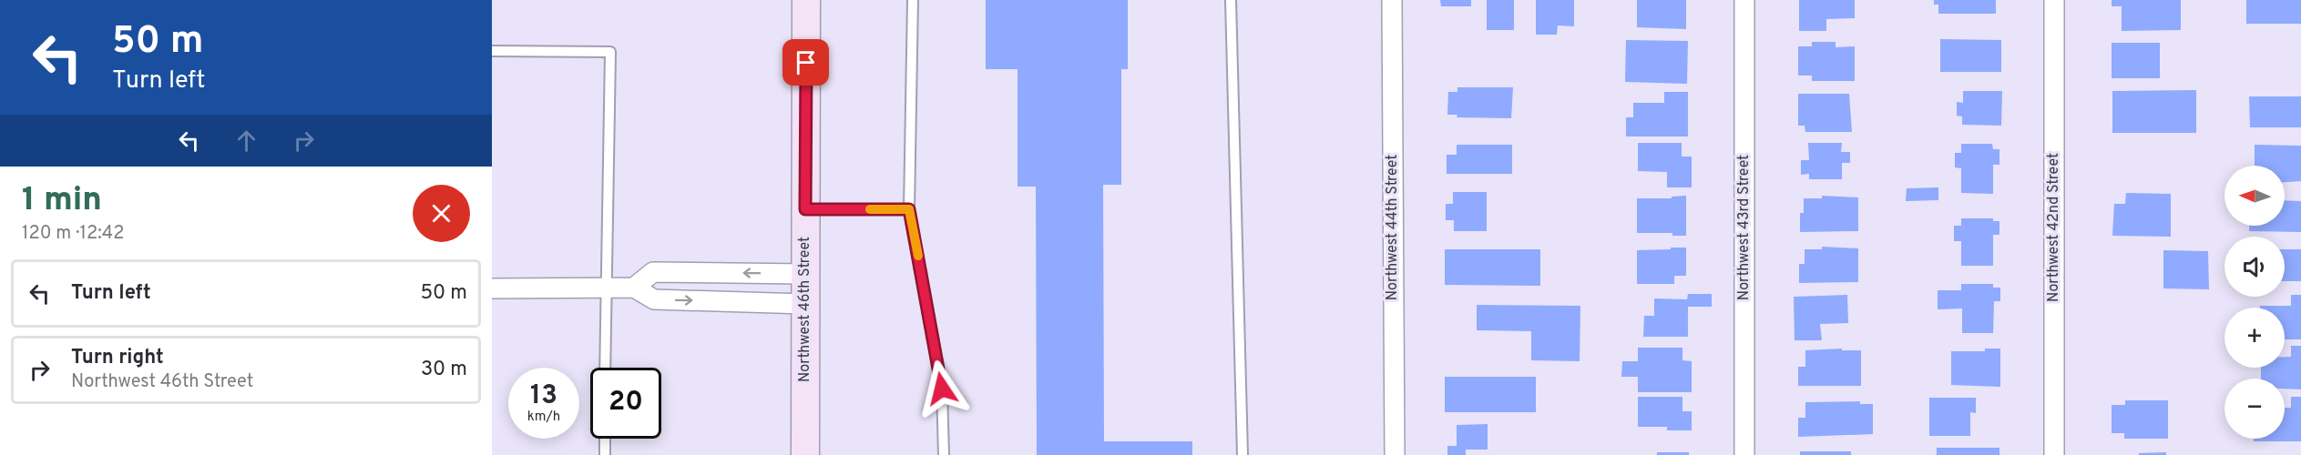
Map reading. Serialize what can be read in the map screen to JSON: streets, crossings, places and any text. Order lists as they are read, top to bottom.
{
  "streets": {
    "street": [
      "Northwest 44th Street",
      "Northwest 43rd Street",
      "Northwest 42nd Street",
      "Northwest 46th Street"
    ]
  },
  "north": "left",
  "page": {
    "turn": ["50 m", "Turn left"],
    "map_buttons": ["+", "−"],
    "heading": ["1 min", "120 m · 12:42"],
    "list": [
      {
        "name": "Turn left",
        "value": "50 m"
      },
      {
        "name": "Turn right",
        "note": "Northwest 46th Street",
        "value": "30 m"
      }
    ],
    "speed": "13 km/h",
    "limit": "20"
  }
}
